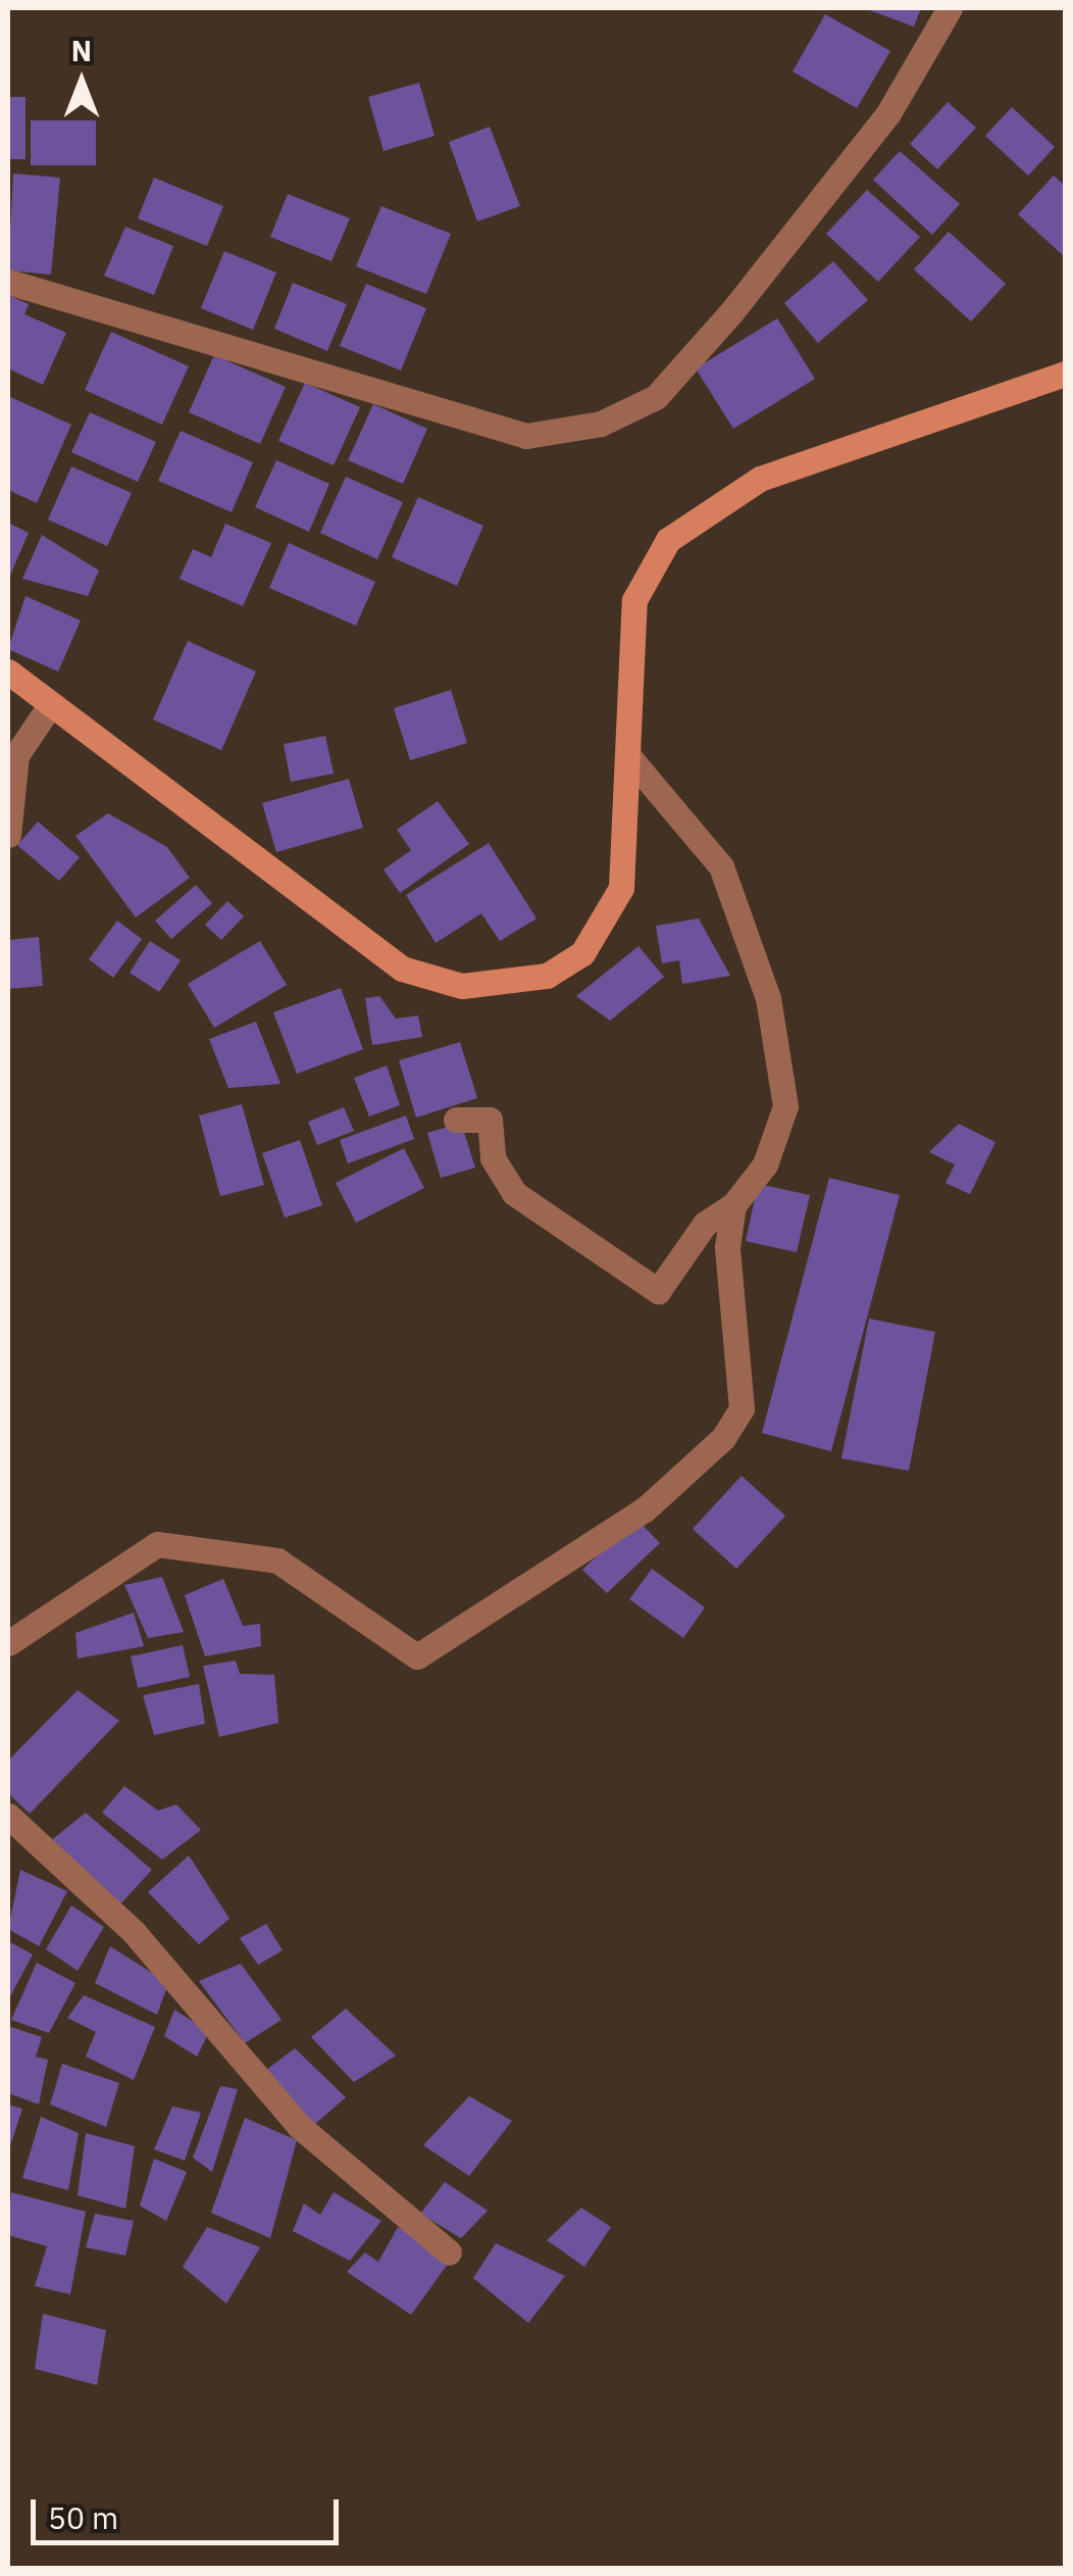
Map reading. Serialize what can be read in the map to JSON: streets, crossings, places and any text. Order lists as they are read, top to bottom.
{
  "scale_bar": "50 m",
  "north": "top"
}
